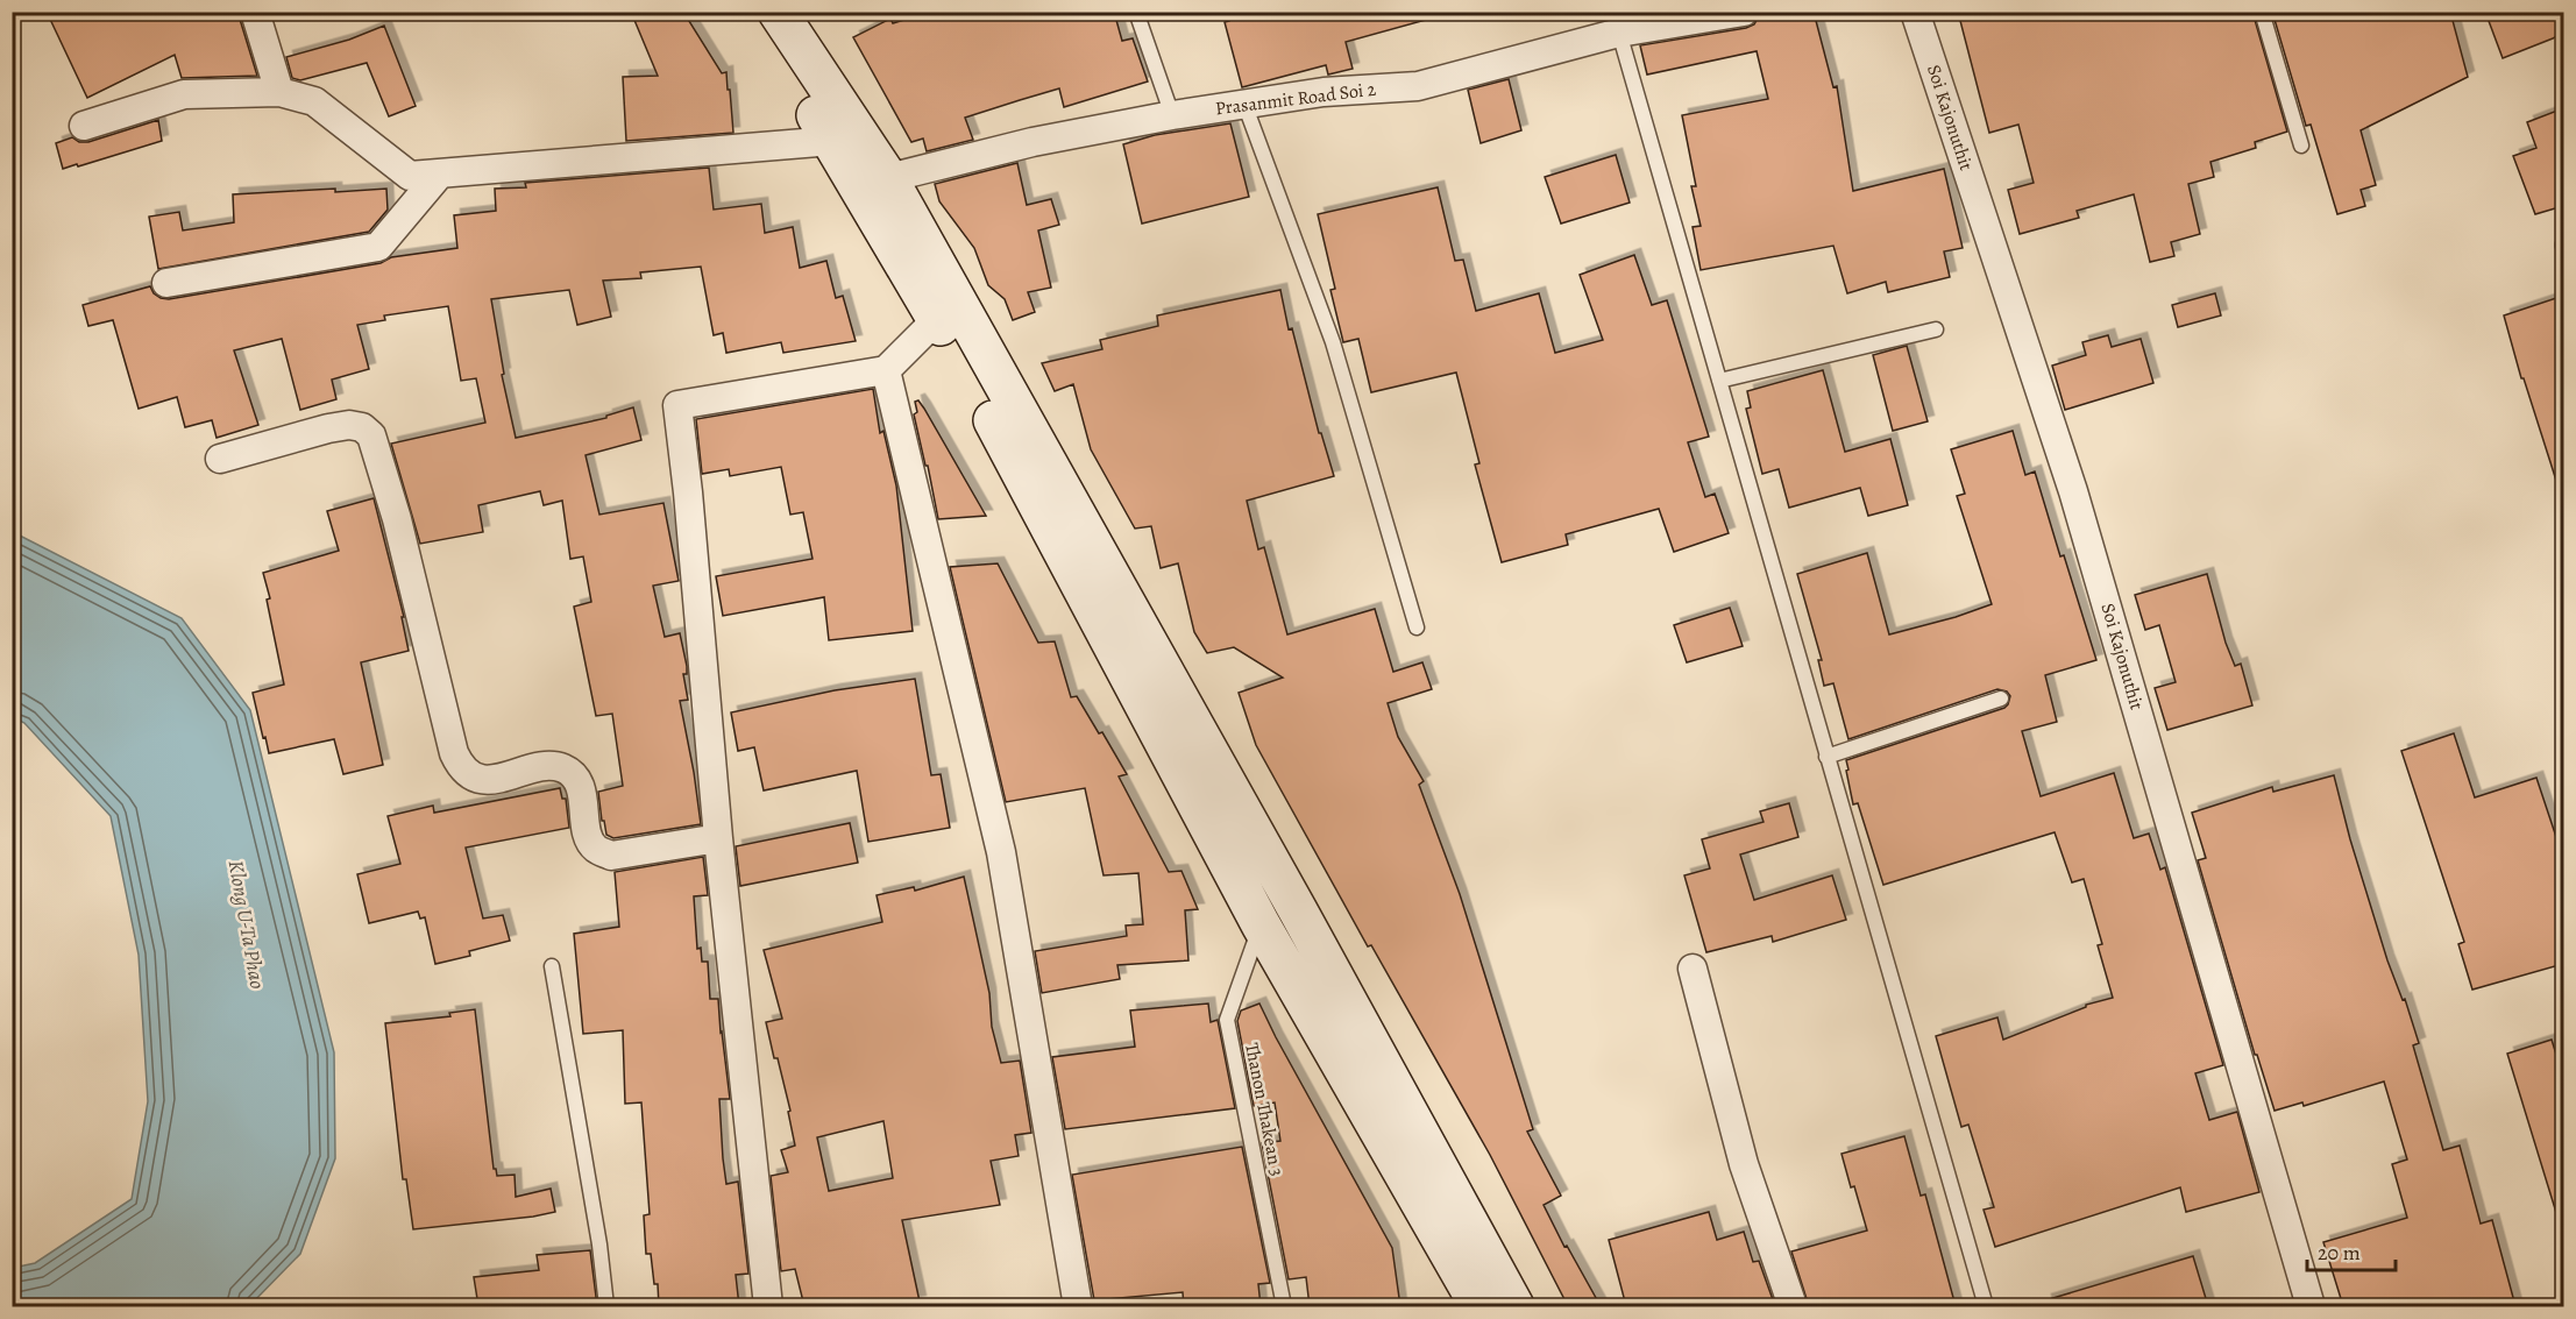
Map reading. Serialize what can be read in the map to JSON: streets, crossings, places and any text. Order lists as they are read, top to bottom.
{
  "streets": {
    "street": ["Prasanmit Road Soi 2", "Soi Kajonuthit"],
    "lane": ["Thanon Thakean 3"]
  },
  "water": ["Klong U-Ta Phao"],
  "scale_bar": "20 m"
}
